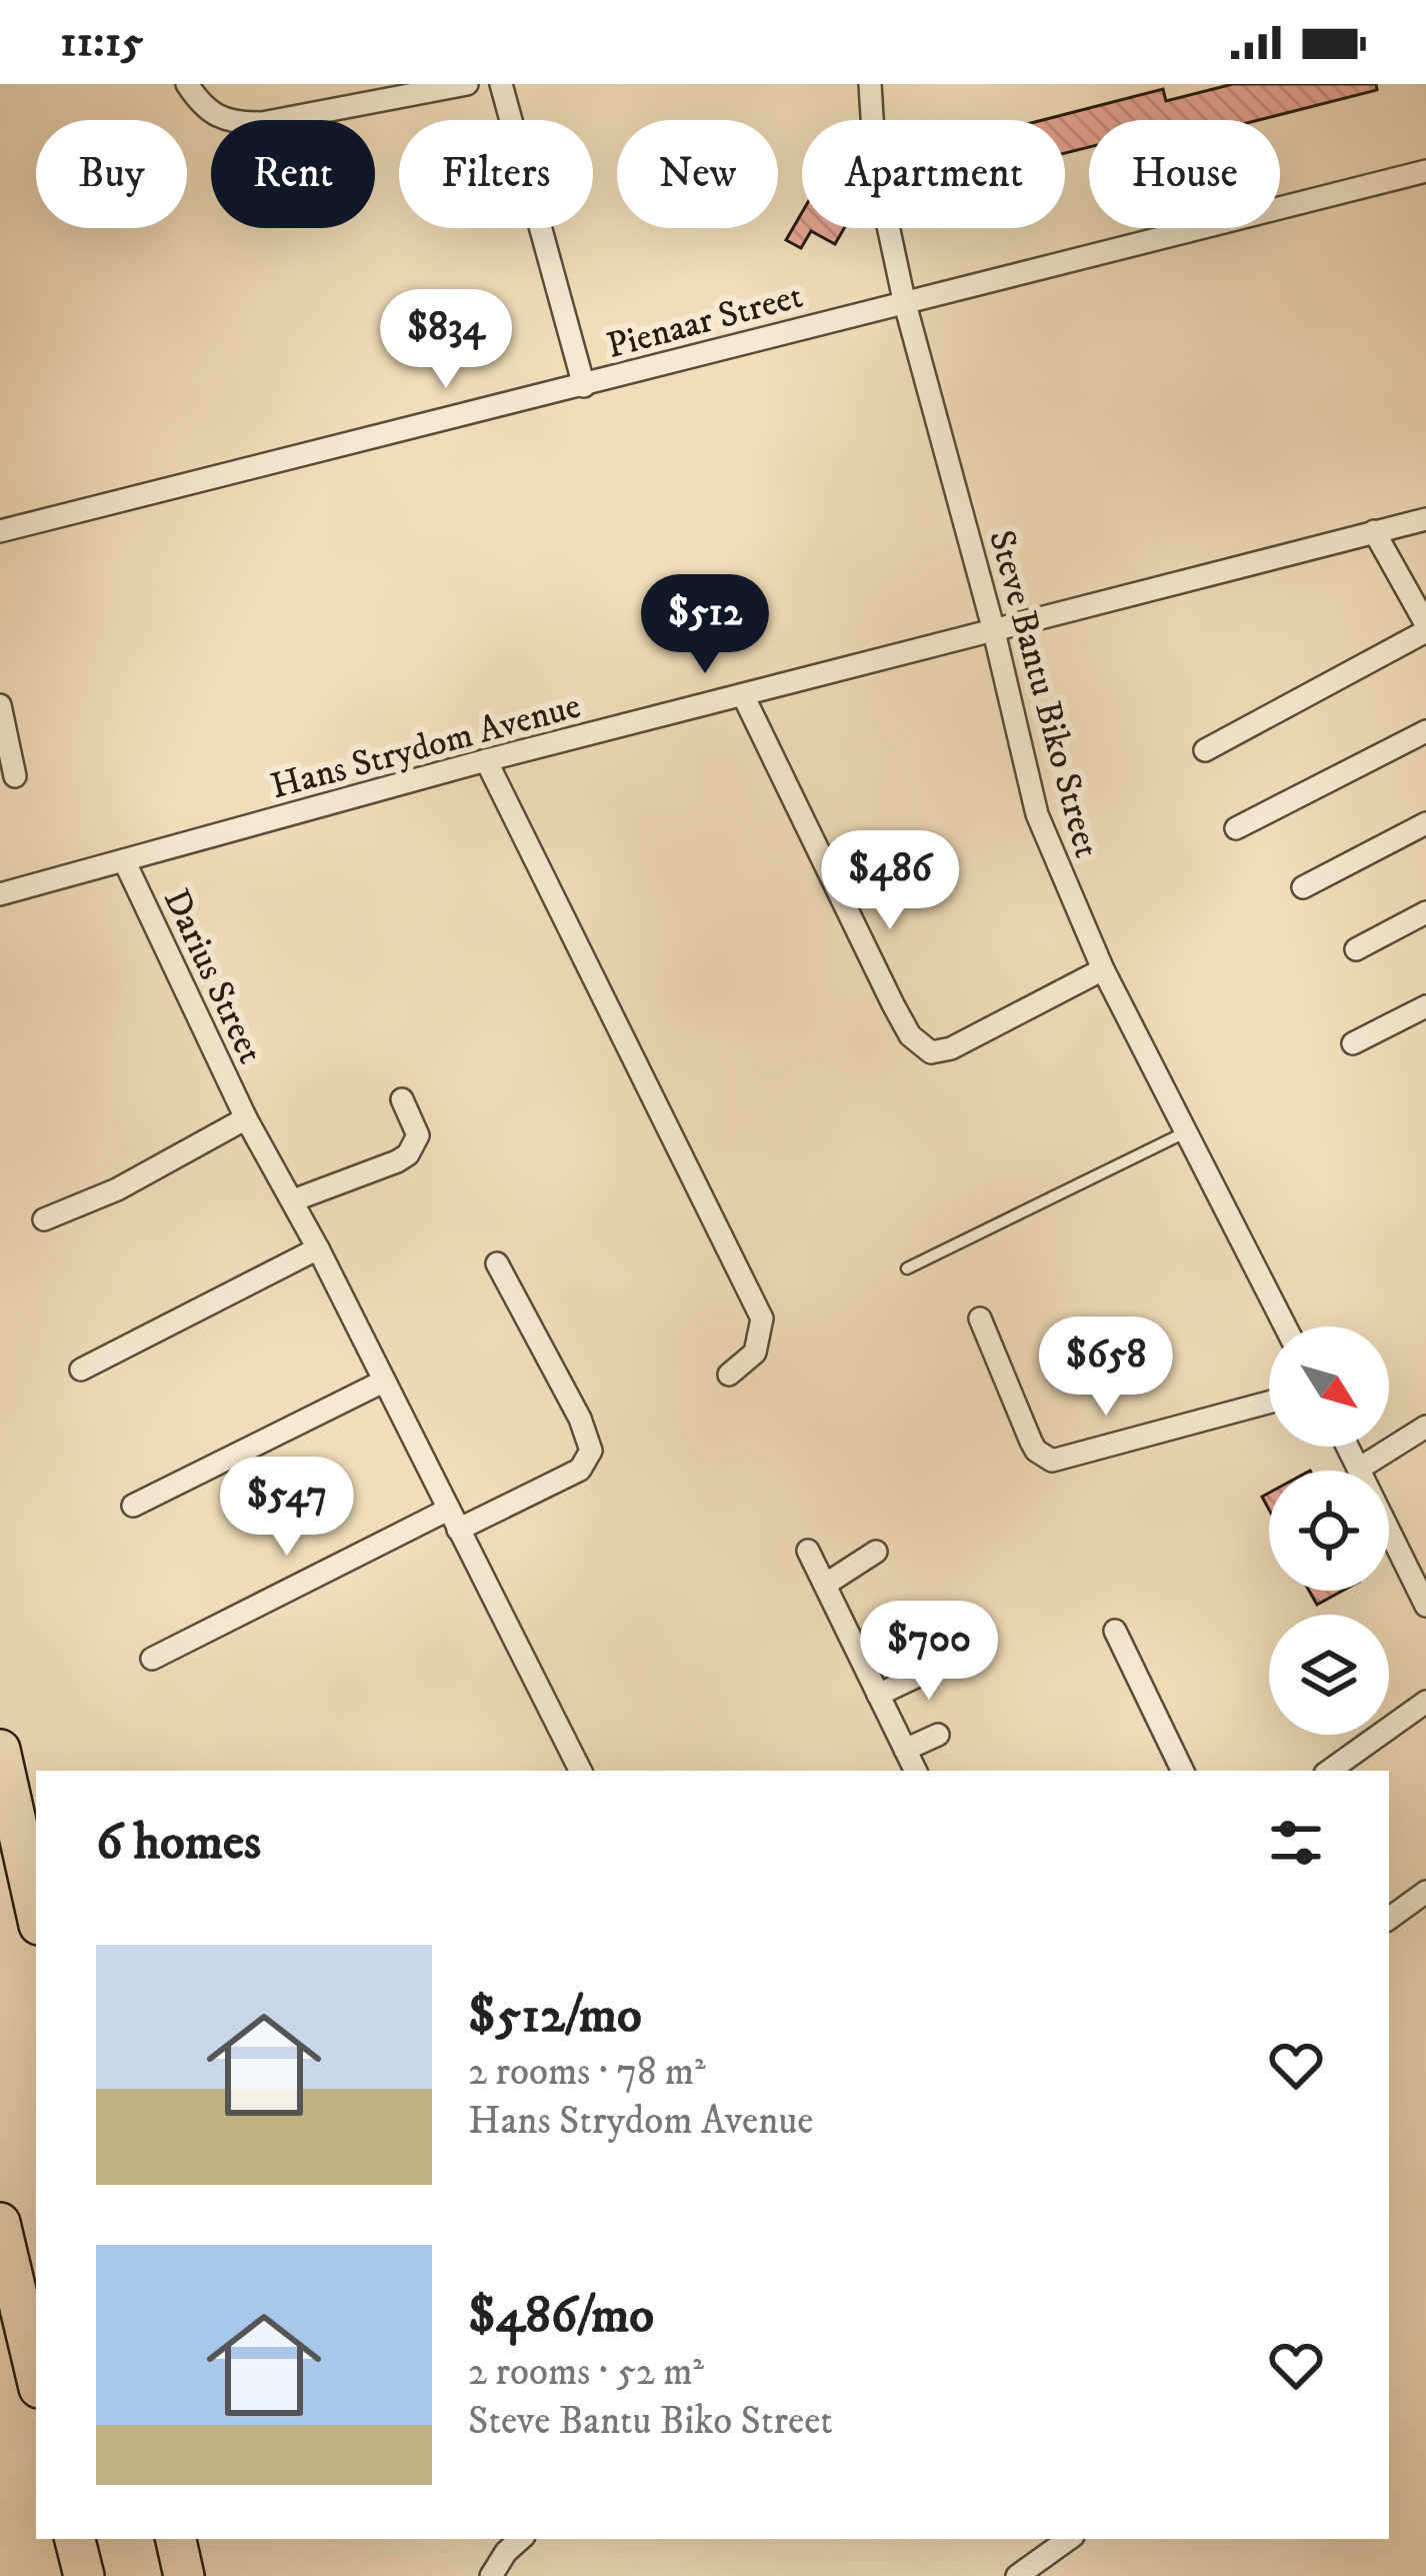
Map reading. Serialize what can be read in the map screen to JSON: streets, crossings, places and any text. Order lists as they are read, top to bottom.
{
  "streets": {
    "street": [
      "Pienaar Street",
      "Steve Bantu Biko Street",
      "Hans Strydom Avenue",
      "Darius Street"
    ]
  },
  "crossings": [
    ["Pienaar Street", "Steve Bantu Biko Street"],
    ["Steve Bantu Biko Street", "Hans Strydom Avenue"],
    ["Hans Strydom Avenue", "Darius Street"]
  ],
  "north": "bottom right",
  "page": {
    "status": "11:15",
    "chip": [
      "Buy",
      "Rent",
      "Filters",
      "New",
      "Apartment",
      "House"
    ],
    "price": [
      "$834",
      "$512",
      "$486",
      "$658",
      "$547",
      "$700"
    ],
    "heading": "6 homes",
    "list": [
      {
        "name": "$512/mo",
        "note": "2 rooms · 78 m² · Hans Strydom Avenue"
      },
      {
        "name": "$486/mo",
        "note": "2 rooms · 52 m² · Steve Bantu Biko Street"
      }
    ]
  }
}
